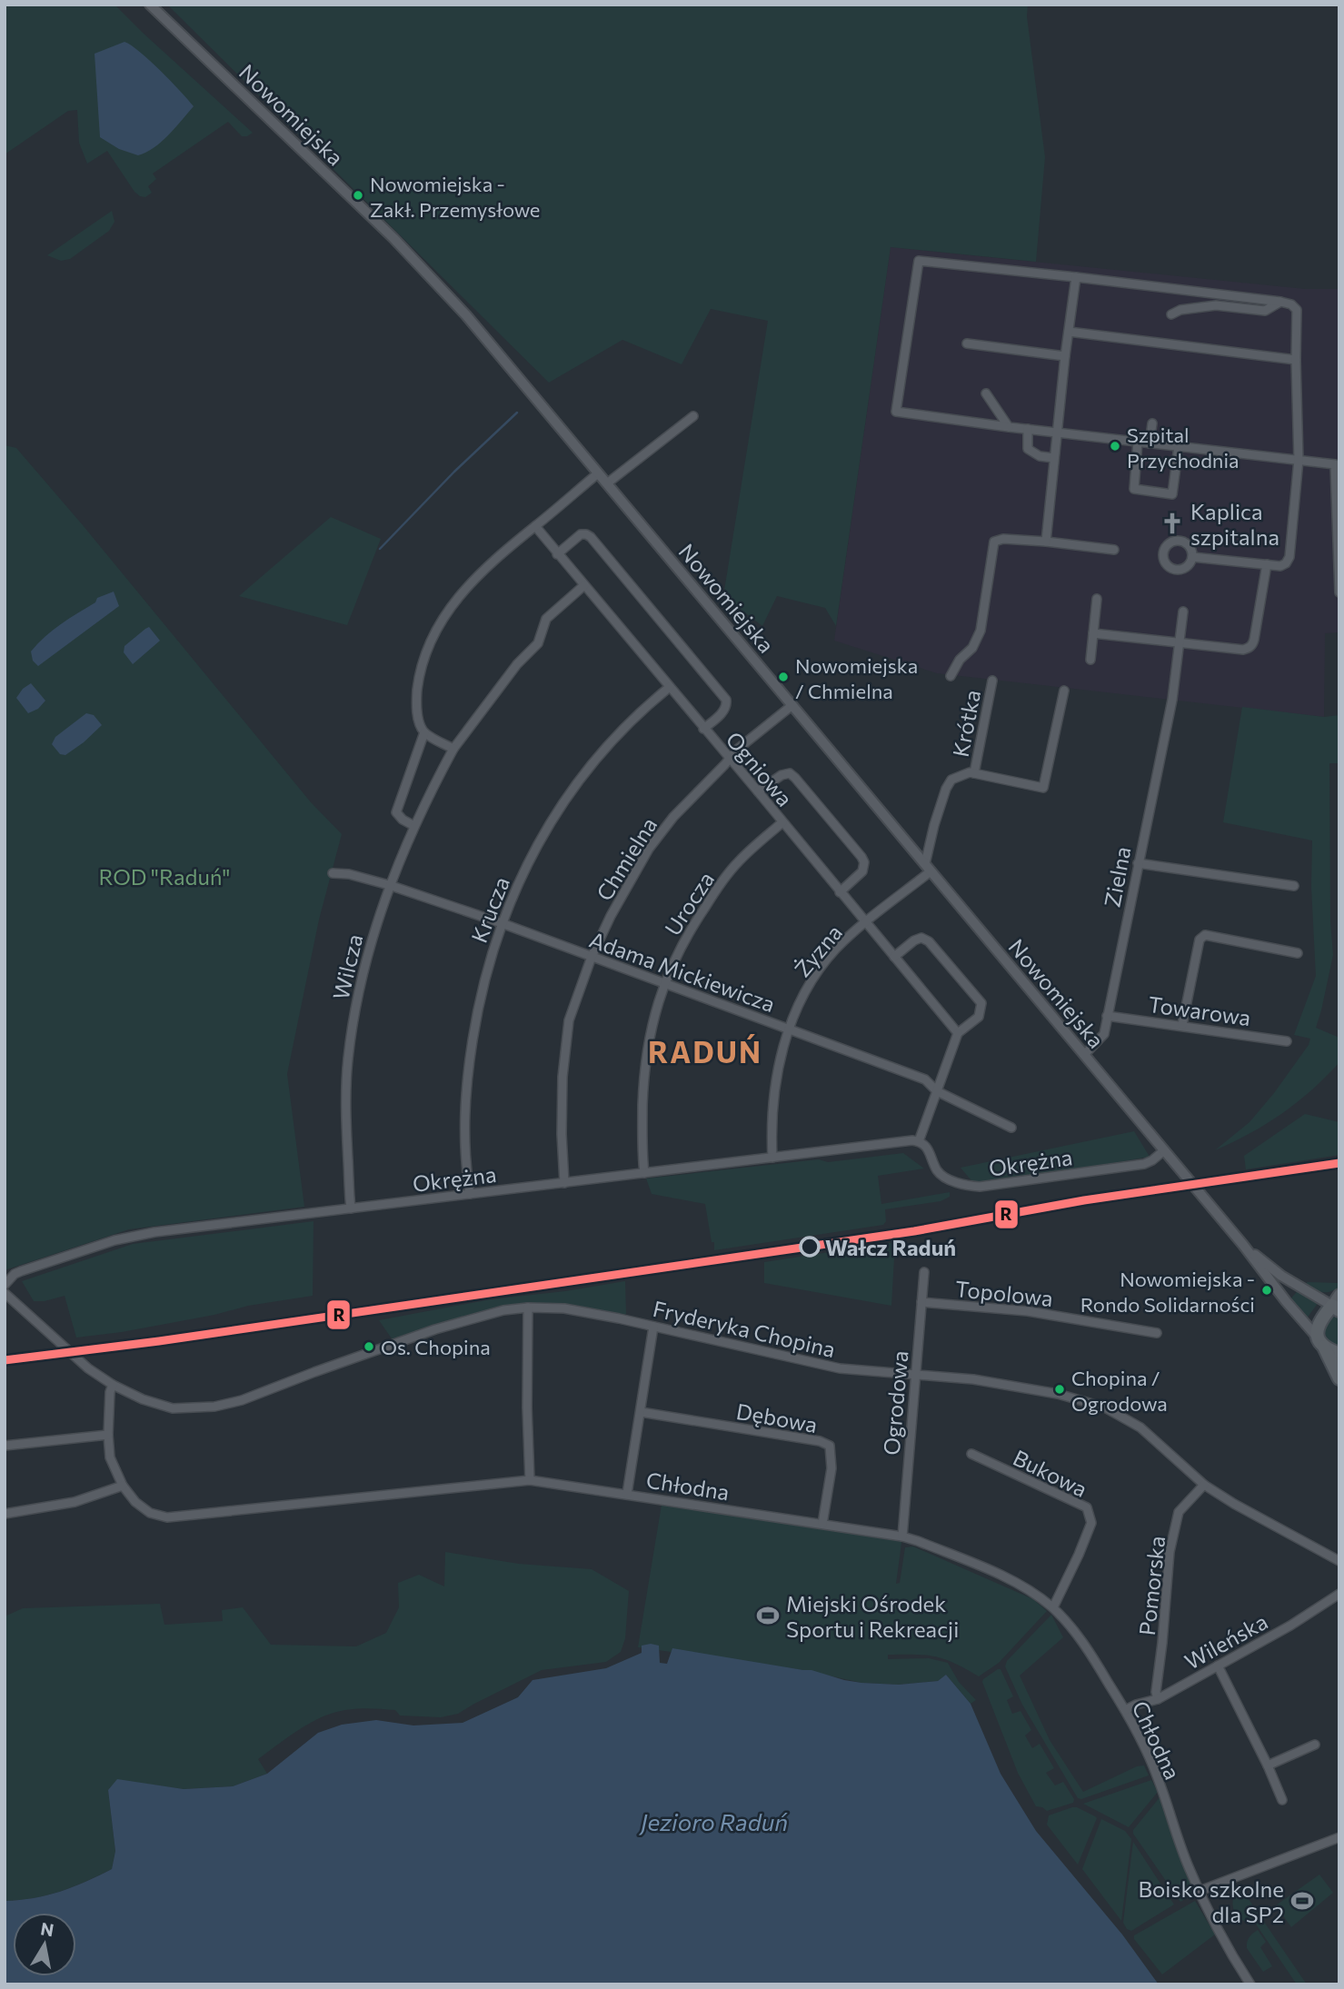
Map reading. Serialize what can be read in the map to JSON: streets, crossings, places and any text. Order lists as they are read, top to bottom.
{
  "streets": {
    "street": [
      "Nowomiejska",
      "Krótka",
      "Ogniowa",
      "Chmielna",
      "Zielna",
      "Urocza",
      "Krucza",
      "Żyzna",
      "Wilcza",
      "Adama Mickiewicza",
      "Towarowa",
      "Okrężna",
      "Topolowa",
      "Fryderyka Chopina",
      "Ogrodowa",
      "Dębowa",
      "Bukowa",
      "Chłodna",
      "Pomorska",
      "Wileńska"
    ]
  },
  "crossings": [
    ["Nowomiejska", "Chmielna"],
    ["Nowomiejska", "Zielna"],
    ["Nowomiejska", "Żyzna"],
    ["Nowomiejska", "Okrężna"],
    ["Ogniowa", "Chmielna"],
    ["Ogniowa", "Urocza"],
    ["Ogniowa", "Krucza"],
    ["Ogniowa", "Żyzna"],
    ["Ogniowa", "Wilcza"],
    ["Chmielna", "Adama Mickiewicza"],
    ["Chmielna", "Okrężna"],
    ["Zielna", "Towarowa"],
    ["Urocza", "Adama Mickiewicza"],
    ["Urocza", "Okrężna"],
    ["Krucza", "Adama Mickiewicza"],
    ["Krucza", "Okrężna"],
    ["Żyzna", "Adama Mickiewicza"],
    ["Żyzna", "Okrężna"],
    ["Wilcza", "Adama Mickiewicza"],
    ["Wilcza", "Okrężna"],
    ["Topolowa", "Ogrodowa"],
    ["Fryderyka Chopina", "Ogrodowa"],
    ["Fryderyka Chopina", "Chłodna"],
    ["Fryderyka Chopina", "Pomorska"],
    ["Ogrodowa", "Chłodna"],
    ["Dębowa", "Chłodna"],
    ["Bukowa", "Chłodna"],
    ["Chłodna", "Wileńska"],
    ["Pomorska", "Wileńska"]
  ],
  "districts": ["RADUŃ"],
  "water": ["Jezioro Raduń"],
  "parks": ["ROD \"Raduń\""],
  "places": {
    "other": [
      "Nowomiejska - Zakł. Przemysłowe",
      "Szpital Przychodnia",
      "Nowomiejska / Chmielna",
      "Wałcz Raduń",
      "Nowomiejska - Rondo Solidarności",
      "Os. Chopina",
      "Chopina / Ogrodowa"
    ],
    "church": ["Kaplica szpitalna"],
    "sports": ["Miejski Ośrodek Sportu i Rekreacji", "Boisko szkolne dla SP2"]
  },
  "lines": ["transit line R"],
  "north": "top"
}
